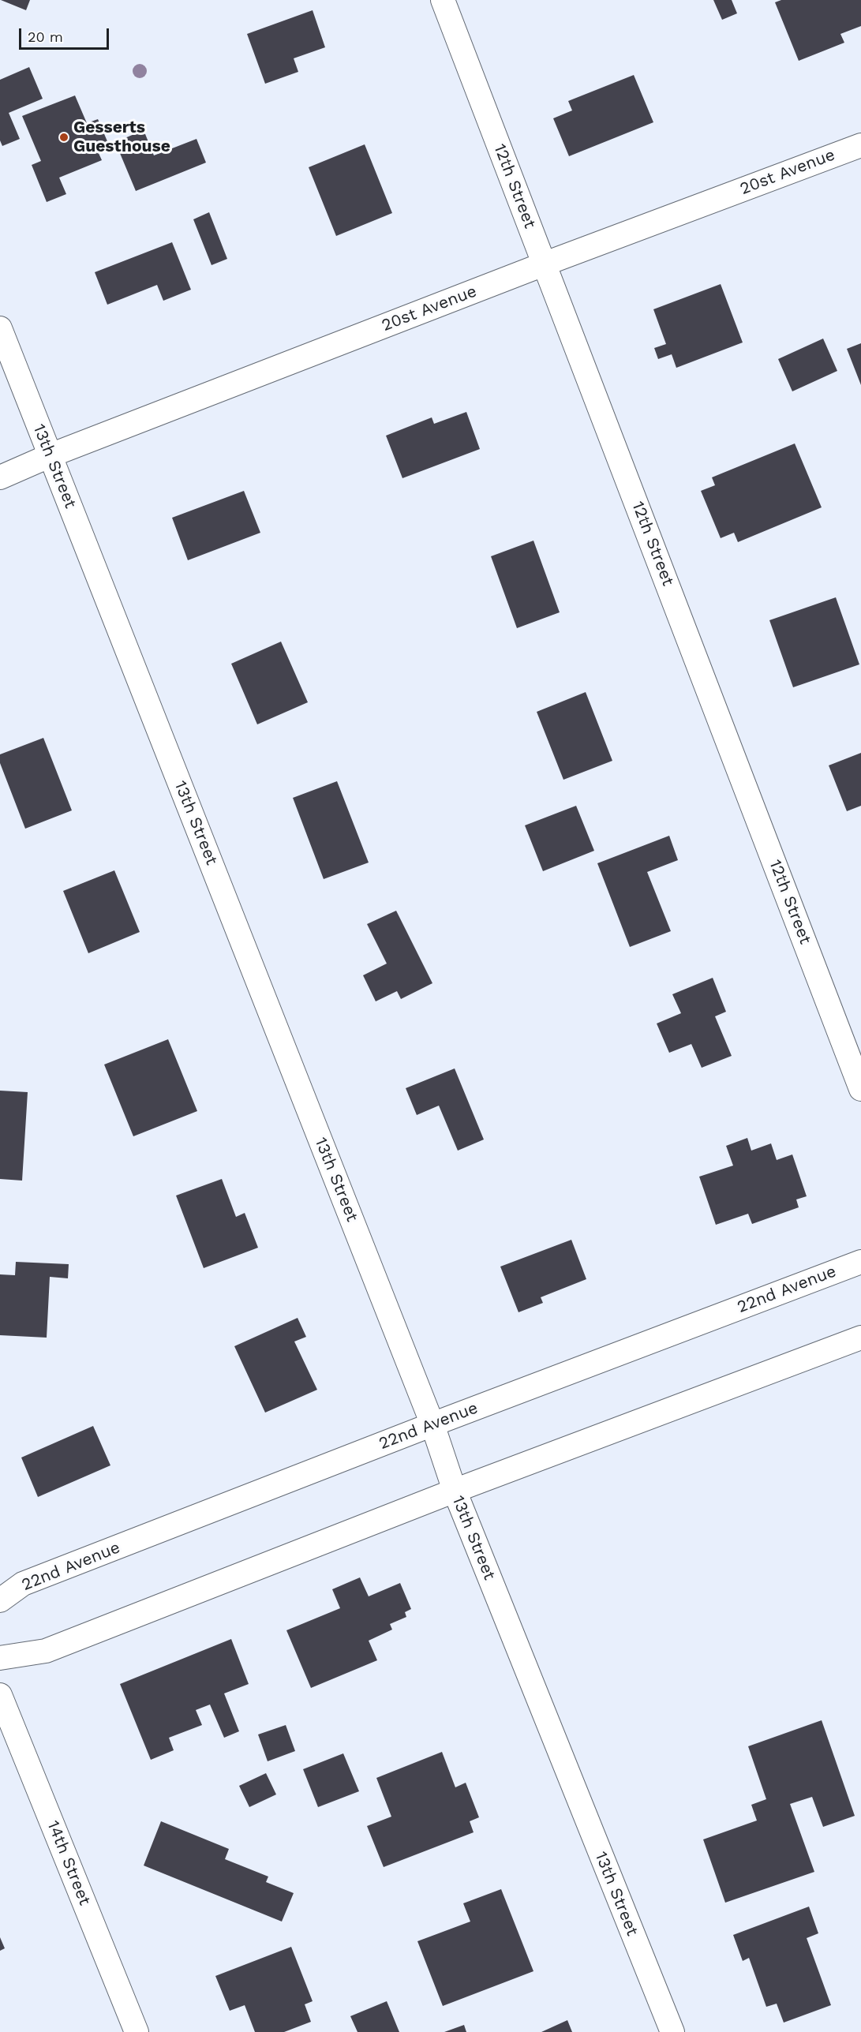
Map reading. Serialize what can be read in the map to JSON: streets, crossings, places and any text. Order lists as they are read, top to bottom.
{
  "streets": {
    "street": [
      "20st Avenue",
      "12th Street",
      "13th Street",
      "22nd Avenue",
      "14th Street"
    ]
  },
  "crossings": [
    ["20st Avenue", "12th Street"],
    ["20st Avenue", "13th Street"],
    ["13th Street", "22nd Avenue"]
  ],
  "places": ["Gesserts Guesthouse"],
  "scale_bar": "20 m"
}
